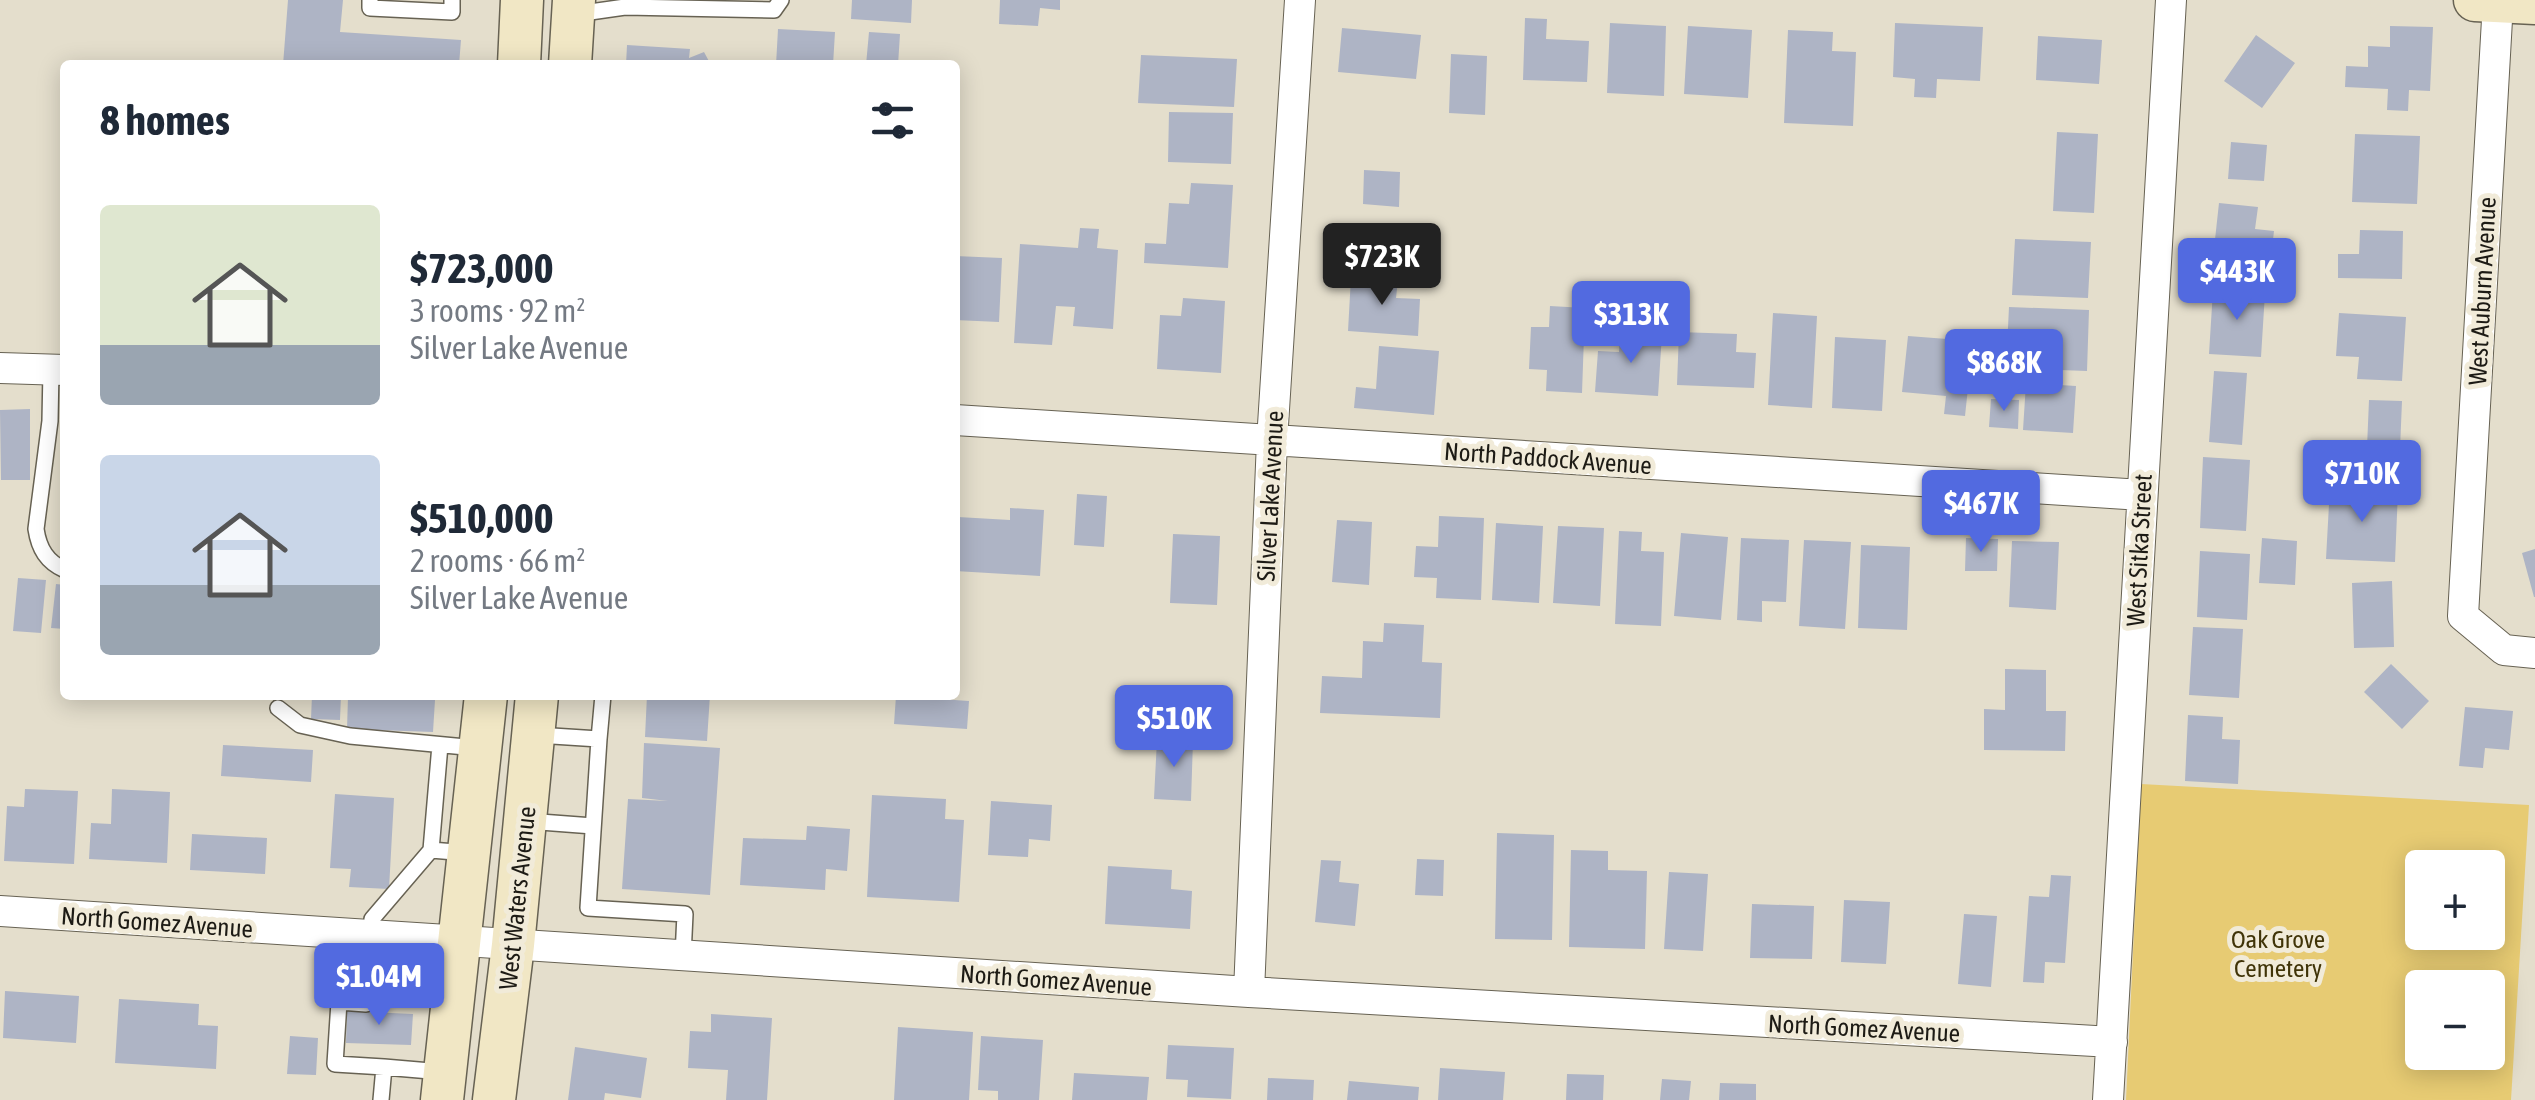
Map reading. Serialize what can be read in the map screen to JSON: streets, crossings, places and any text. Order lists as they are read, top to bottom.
{
  "streets": {
    "main road": ["West Waters Avenue"],
    "street": [
      "West Auburn Avenue",
      "North Paddock Avenue",
      "Silver Lake Avenue",
      "West Sitka Street",
      "North Gomez Avenue"
    ]
  },
  "crossings": [
    ["North Paddock Avenue", "Silver Lake Avenue"],
    ["North Paddock Avenue", "West Sitka Street"],
    ["Silver Lake Avenue", "North Gomez Avenue"],
    ["West Sitka Street", "North Gomez Avenue"],
    ["West Waters Avenue", "North Gomez Avenue"]
  ],
  "parks": ["Oak Grove Cemetery"],
  "page": {
    "heading": "8 homes",
    "list": [
      {
        "name": "$723,000",
        "note": "3 rooms · 92 m² · Silver Lake Avenue"
      },
      {
        "name": "$510,000",
        "note": "2 rooms · 66 m² · Silver Lake Avenue"
      }
    ],
    "price": [
      "$723K",
      "$443K",
      "$313K",
      "$868K",
      "$710K",
      "$467K",
      "$510K",
      "$1.04M"
    ],
    "map_buttons": ["+", "−"]
  }
}
